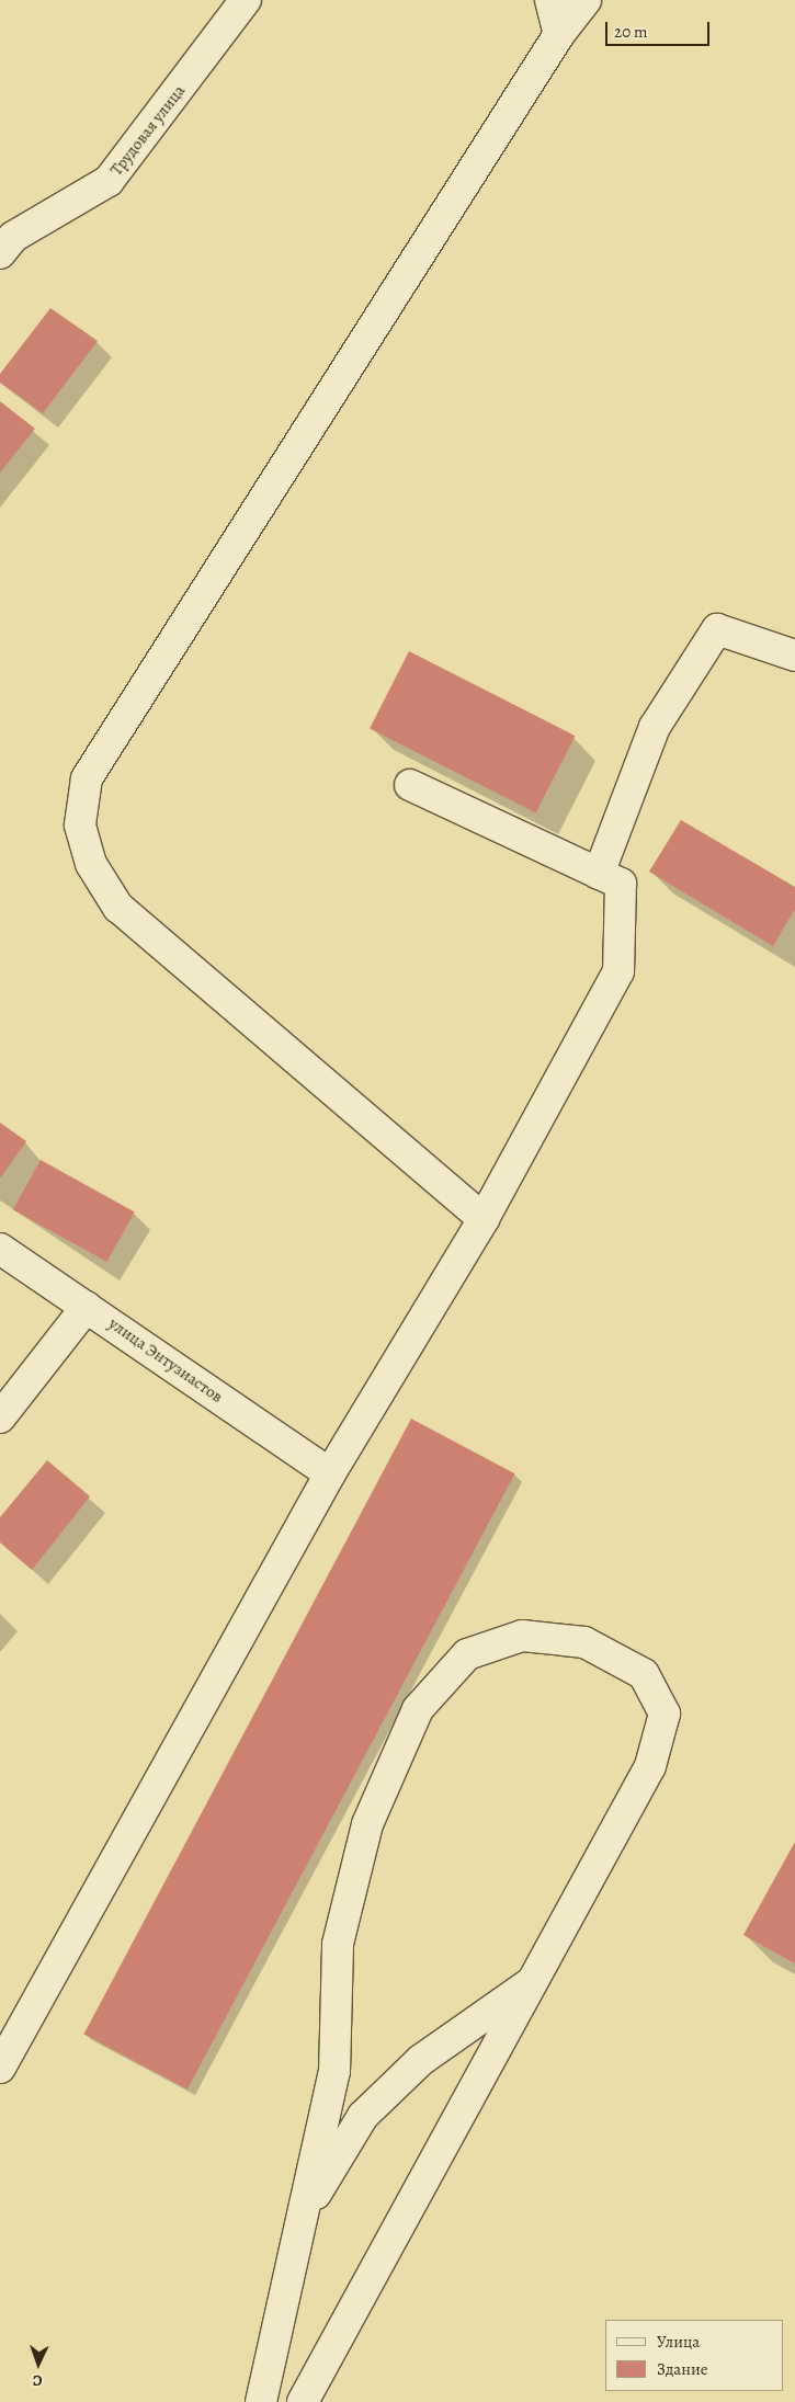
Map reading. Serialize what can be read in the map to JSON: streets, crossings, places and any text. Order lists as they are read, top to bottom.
{
  "streets": {
    "street": ["Трудовая улица", "улица Энтузиастов"]
  },
  "legend": ["Улица", "Здание"],
  "scale_bar": "20 m",
  "north": "bottom"
}
